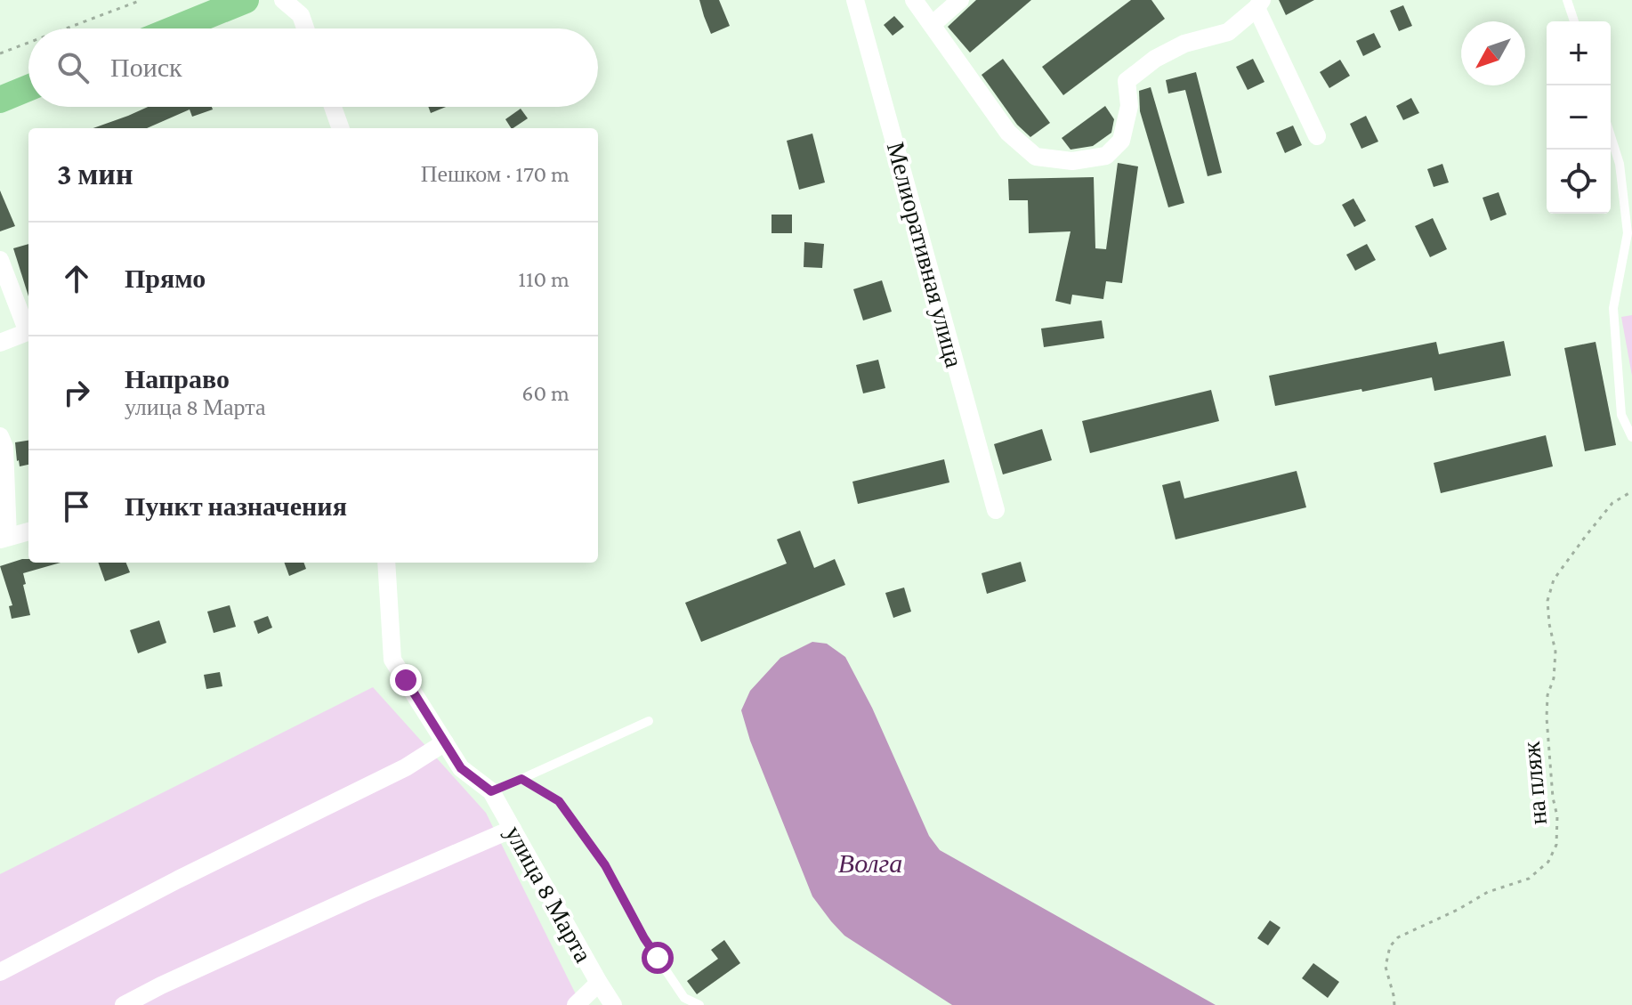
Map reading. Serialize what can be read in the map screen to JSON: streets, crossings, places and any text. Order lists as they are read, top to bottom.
{
  "streets": {
    "street": ["Мелиоративная улица", "улица 8 Марта"],
    "path": ["на пляж"]
  },
  "water": ["Волга"],
  "north": "bottom left",
  "page": {
    "map_buttons": ["+", "−"],
    "search": "Поиск",
    "heading": ["3 мин", "Пешком · 170 m"],
    "list": [
      ["Прямо", "110 m"],
      ["Направо", "улица 8 Марта", "60 m"],
      "Пункт назначения"
    ]
  }
}
